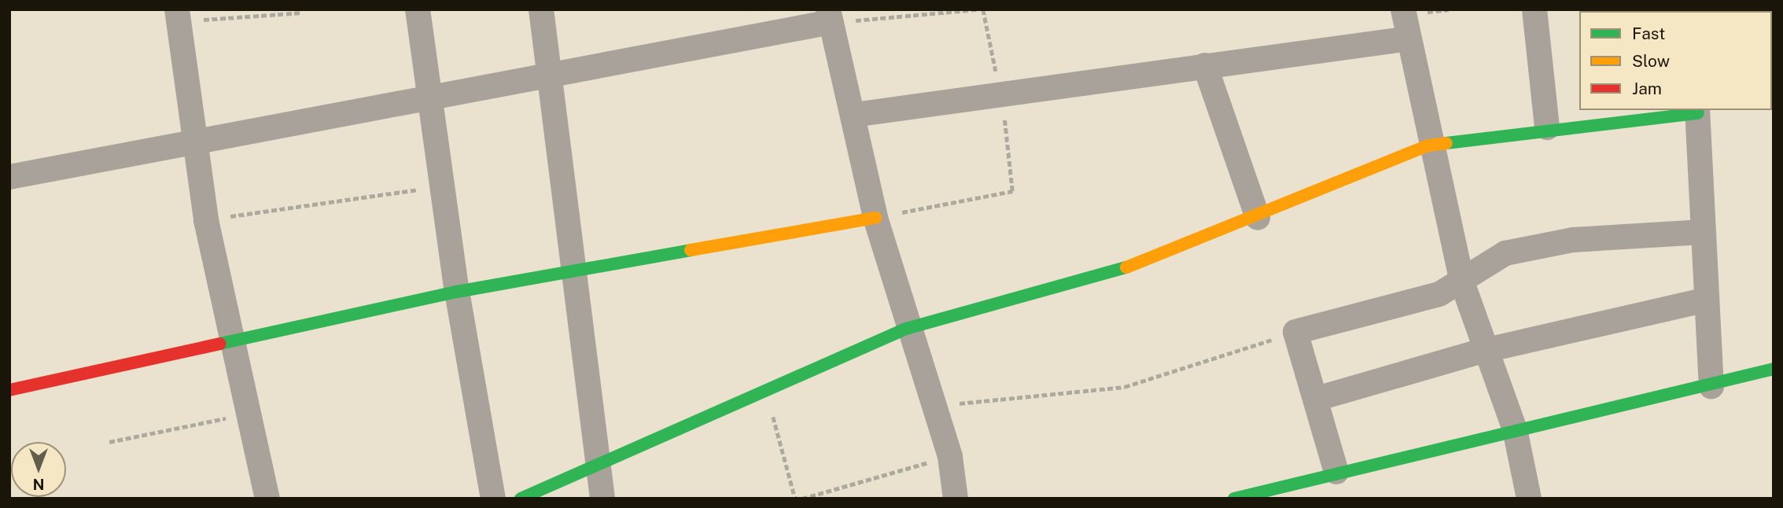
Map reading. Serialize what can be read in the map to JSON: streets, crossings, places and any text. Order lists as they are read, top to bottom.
{
  "legend": ["Fast", "Slow", "Jam"],
  "north": "bottom"
}
